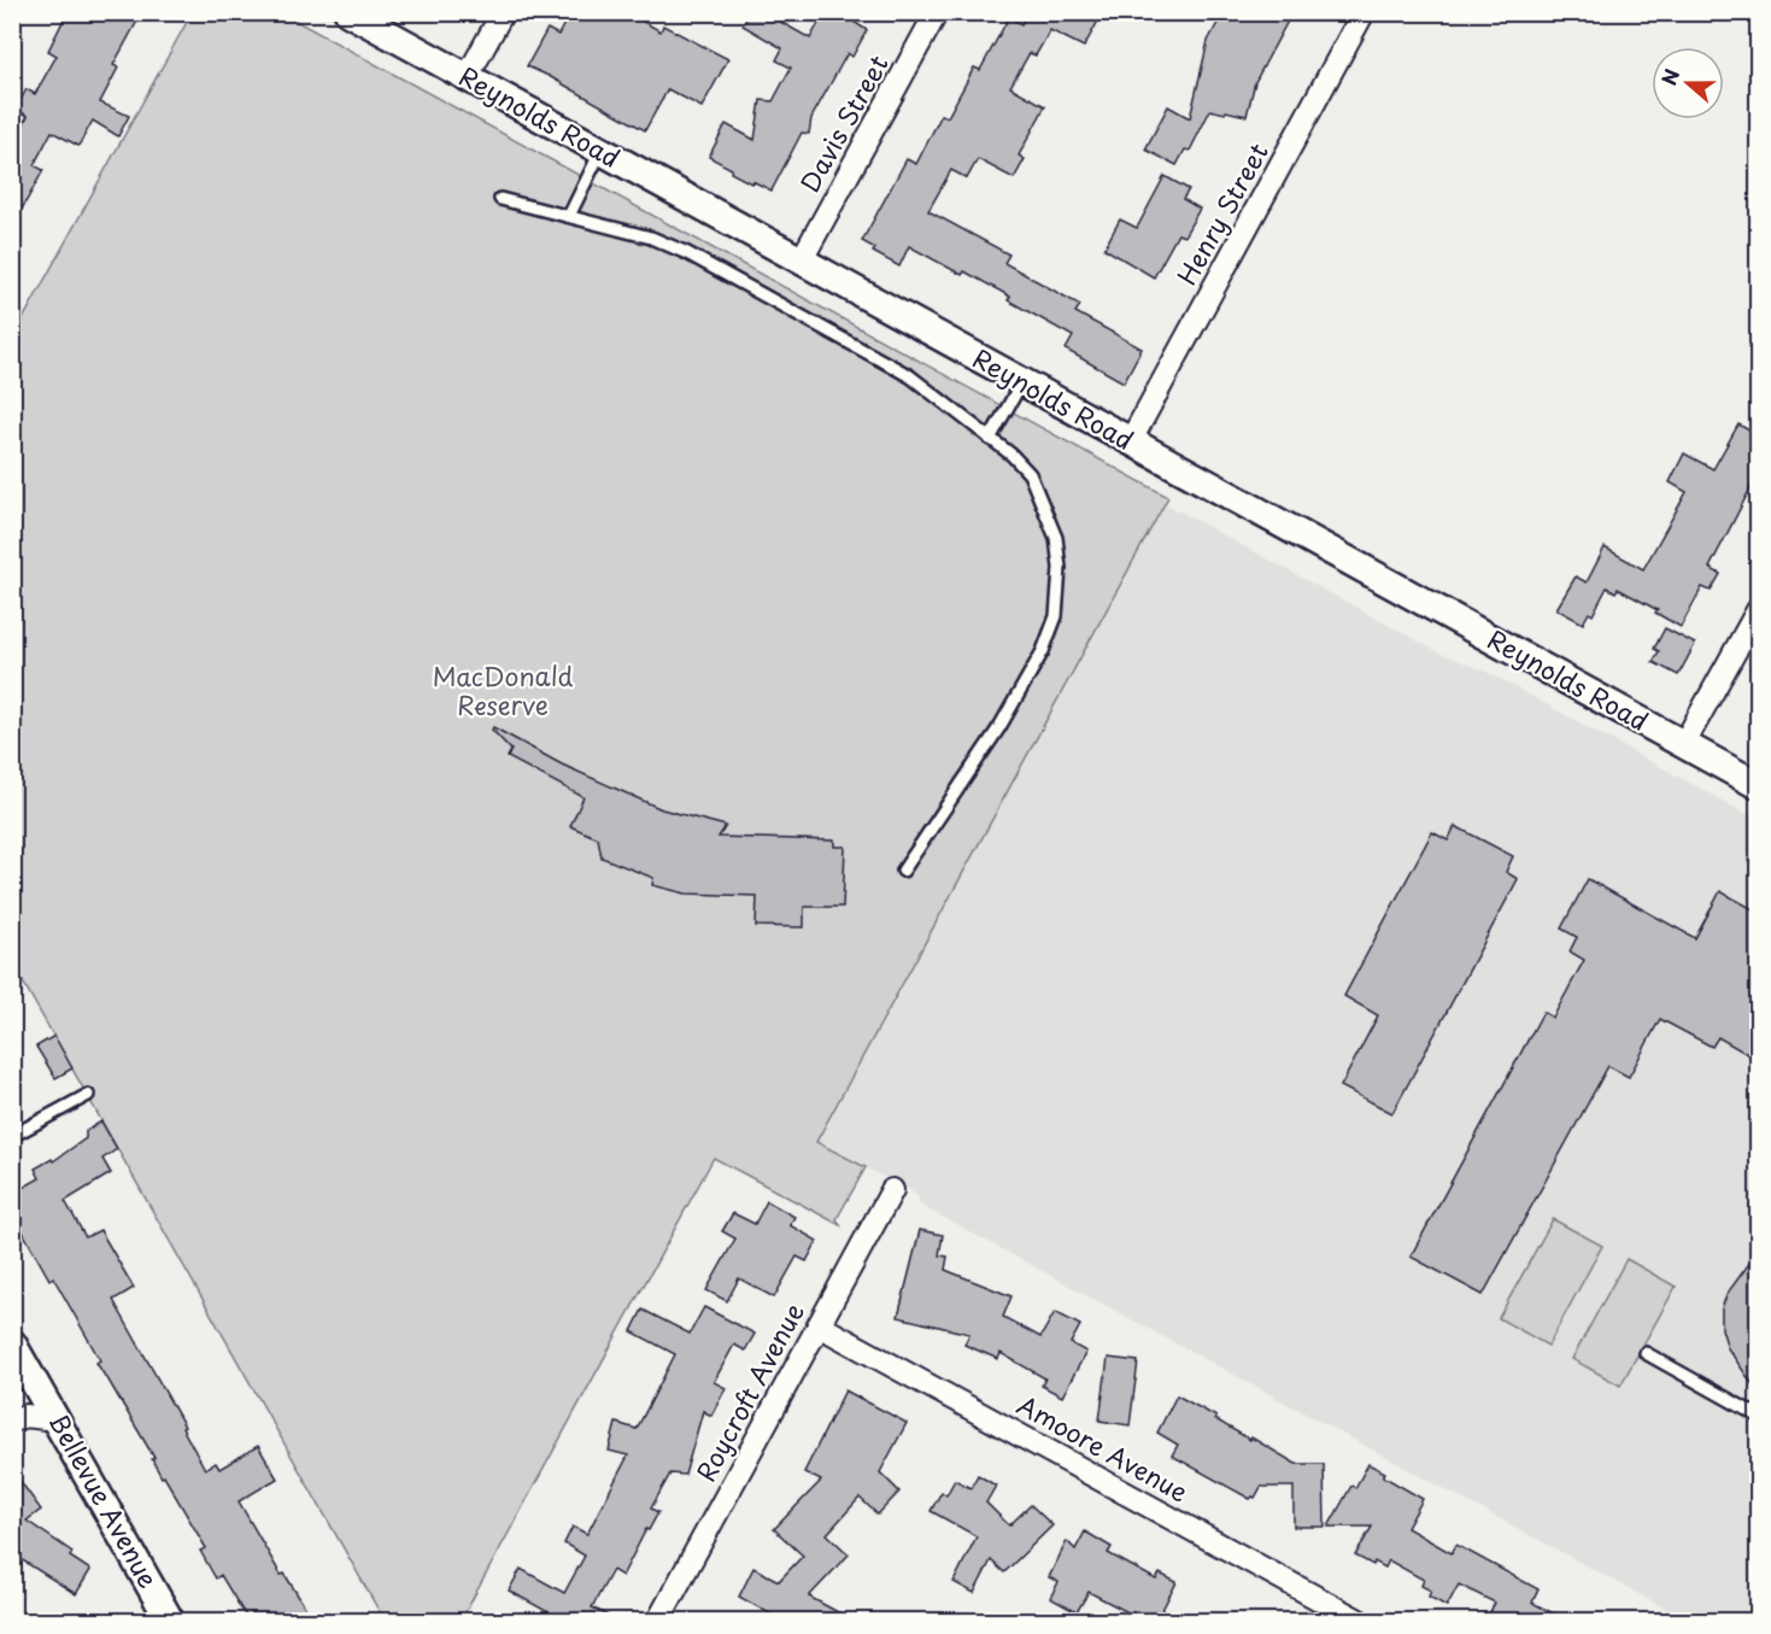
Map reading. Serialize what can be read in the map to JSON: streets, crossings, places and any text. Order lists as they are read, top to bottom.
{
  "streets": {
    "street": [
      "Reynolds Road",
      "Davis Street",
      "Henry Street",
      "Roycroft Avenue",
      "Amoore Avenue",
      "Bellevue Avenue"
    ]
  },
  "crossings": [
    ["Reynolds Road", "Davis Street"],
    ["Reynolds Road", "Henry Street"],
    ["Roycroft Avenue", "Amoore Avenue"]
  ],
  "parks": ["MacDonald Reserve"],
  "north": "left"
}
